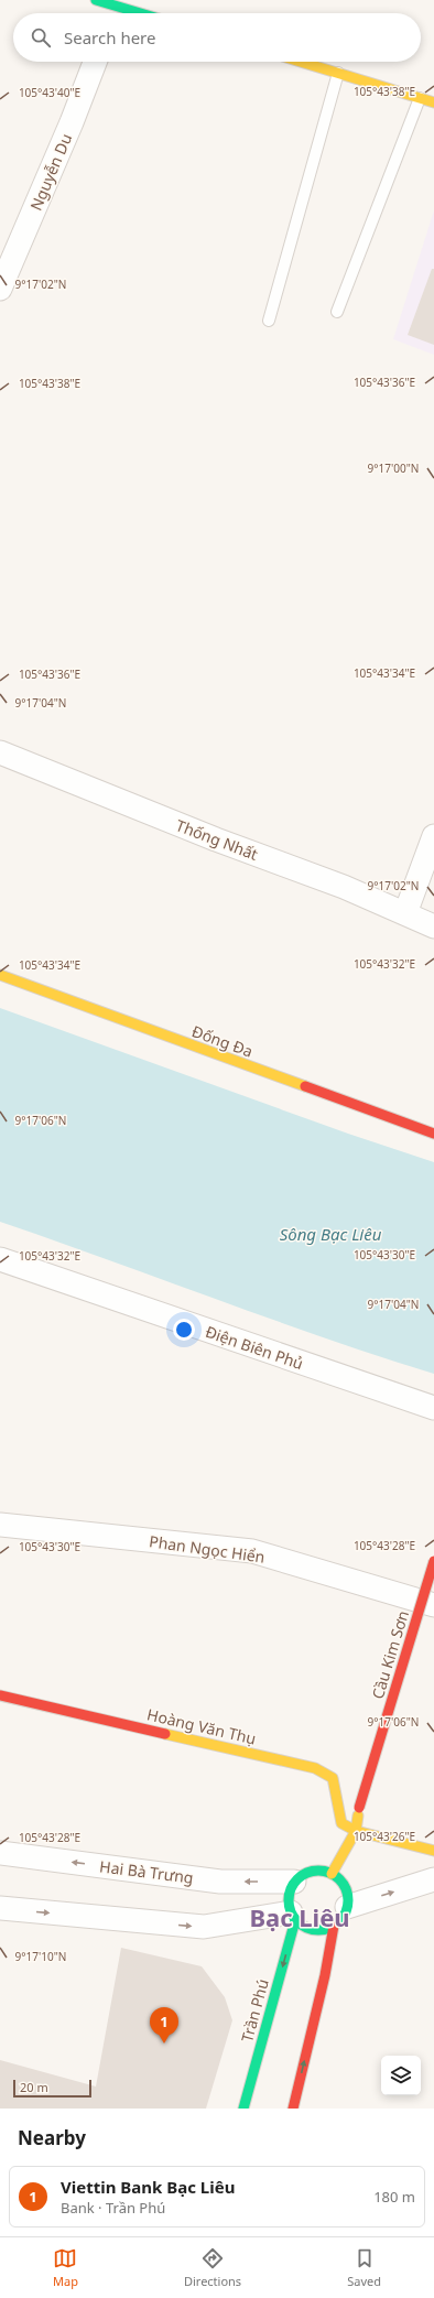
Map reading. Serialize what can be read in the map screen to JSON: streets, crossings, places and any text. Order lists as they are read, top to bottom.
{
  "streets": {
    "main road": [
      "Đống Đa",
      "Cầu Kim Sơn",
      "Hoàng Văn Thụ",
      "Trần Phú"
    ],
    "street": [
      "Nguyễn Du",
      "Thống Nhất",
      "Điện Biên Phủ",
      "Phan Ngọc Hiển",
      "Hai Bà Trưng"
    ]
  },
  "crossings": [
    ["Cầu Kim Sơn", "Hoàng Văn Thụ"],
    ["Hai Bà Trưng", "Trần Phú"]
  ],
  "districts": ["Bạc Liêu"],
  "water": ["Sông Bạc Liêu"],
  "scale_bar": "20 m",
  "page": {
    "search": "Search here",
    "pins": "1",
    "scale": "20 m",
    "heading": "Nearby",
    "list": [
      {
        "mark": "1",
        "name": "Viettin Bank Bạc Liêu",
        "note": "Bank · Trần Phú",
        "value": "180 m"
      }
    ],
    "nav": ["Map", "Directions", "Saved"]
  },
  "coordinates": [
    "105°43'38\"E",
    "105°43'40\"E",
    "9°17'02\"N",
    "105°43'36\"E",
    "9°17'00\"N",
    "105°43'34\"E",
    "9°17'04\"N",
    "105°43'32\"E",
    "9°17'06\"N",
    "105°43'30\"E",
    "105°43'28\"E",
    "105°43'26\"E",
    "9°17'10\"N"
  ]
}
